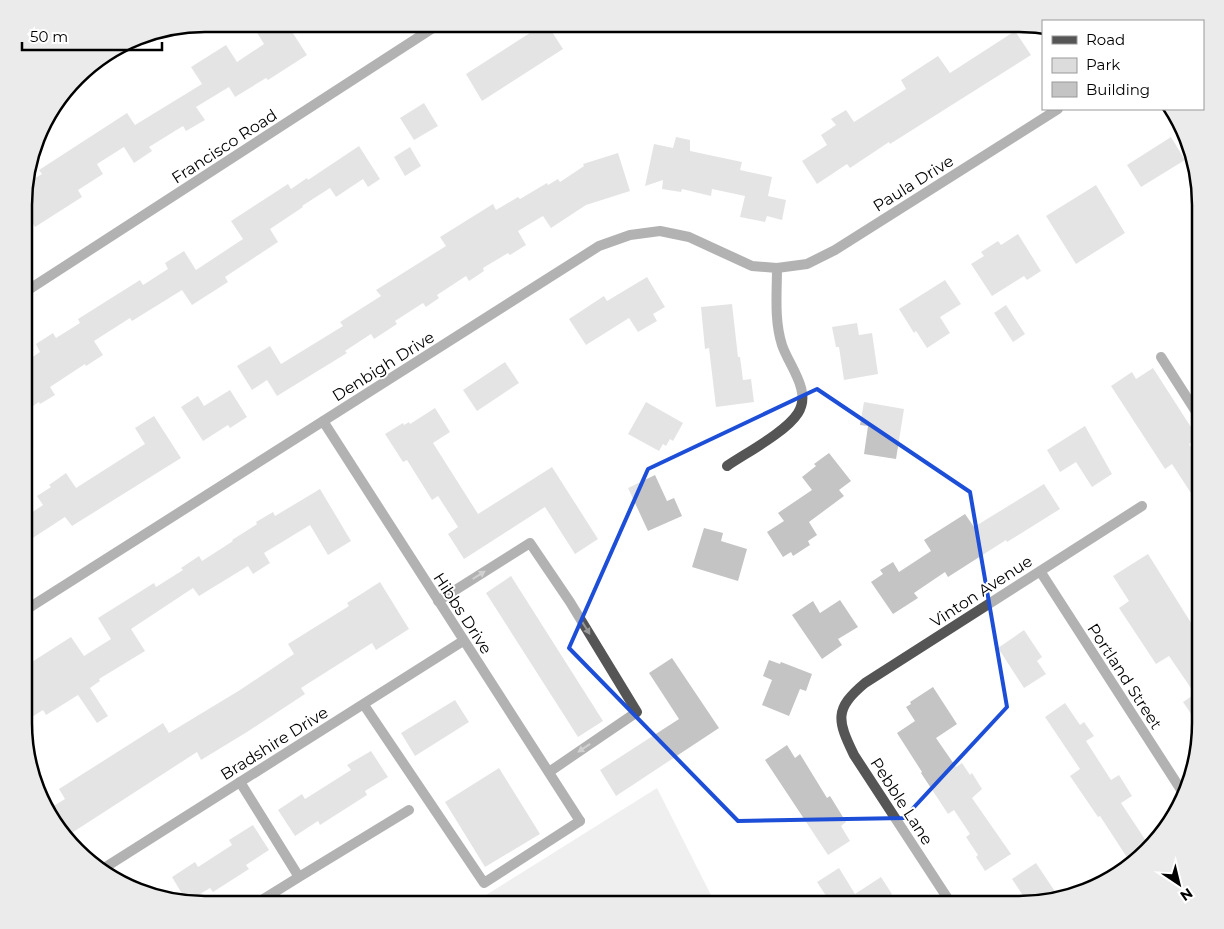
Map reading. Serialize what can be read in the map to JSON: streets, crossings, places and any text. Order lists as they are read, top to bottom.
{
  "streets": {
    "street": [
      "Francisco Road",
      "Paula Drive",
      "Denbigh Drive",
      "Vinton Avenue",
      "Hibbs Drive",
      "Portland Street",
      "Bradshire Drive",
      "Pebble Lane"
    ]
  },
  "crossings": [
    ["Paula Drive", "Denbigh Drive"],
    ["Denbigh Drive", "Hibbs Drive"],
    ["Vinton Avenue", "Portland Street"],
    ["Vinton Avenue", "Pebble Lane"],
    ["Hibbs Drive", "Bradshire Drive"]
  ],
  "legend": ["Road", "Park", "Building"],
  "scale_bar": "50 m",
  "north": "bottom right"
}
